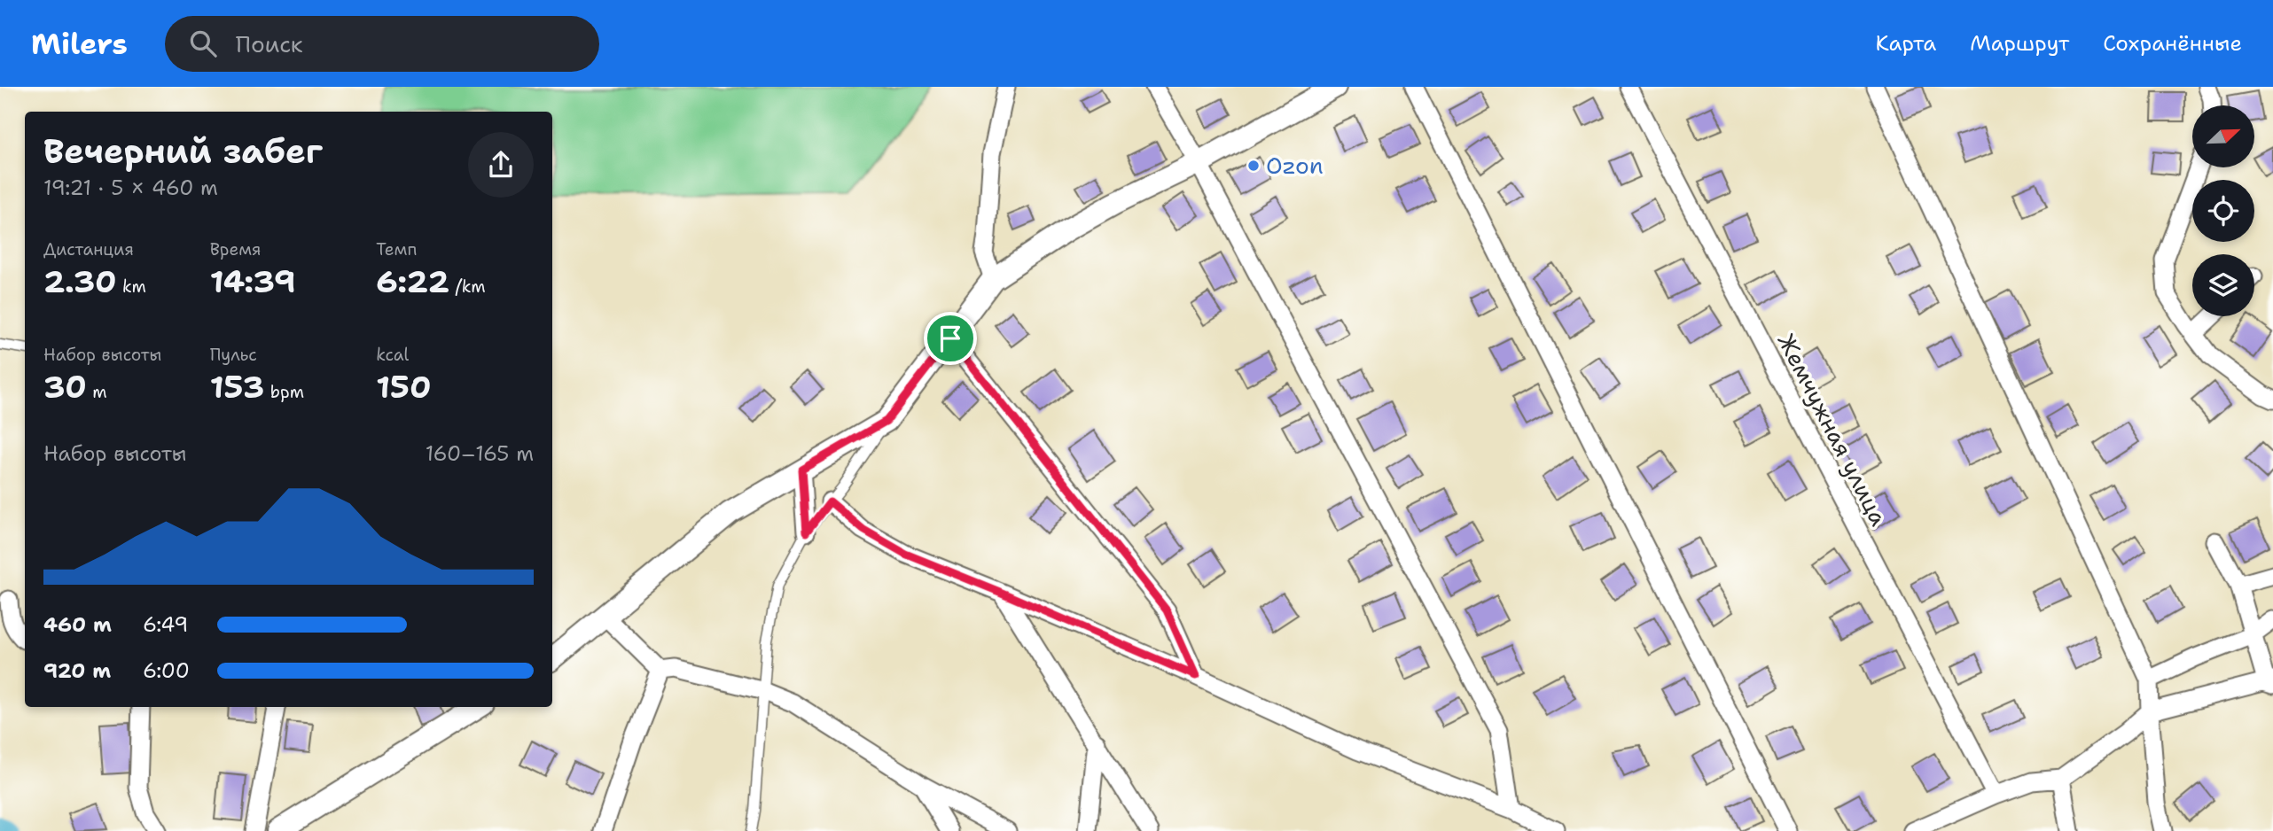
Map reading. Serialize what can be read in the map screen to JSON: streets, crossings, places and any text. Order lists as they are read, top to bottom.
{
  "streets": {
    "street": ["Жемчужная улица"]
  },
  "places": ["Ozon"],
  "north": "top right",
  "page": {
    "header": "Milers",
    "search": "Поиск",
    "nav": ["Карта", "Маршрут", "Сохранённые"],
    "heading": ["Вечерний забег", "19:21 · 5 × 460 m"],
    "stats": [
      ["Дистанция", "2.30 km"],
      ["Время", "14:39"],
      ["Темп", "6:22 /km"],
      ["Набор высоты", "30 m"],
      ["Пульс", "153 bpm"],
      ["kcal", "150"]
    ],
    "chart": ["Набор высоты", "160–165 m"],
    "list": [
      {
        "name": "460 m",
        "note": "6:49"
      },
      {
        "name": "920 m",
        "note": "6:00"
      }
    ]
  }
}
